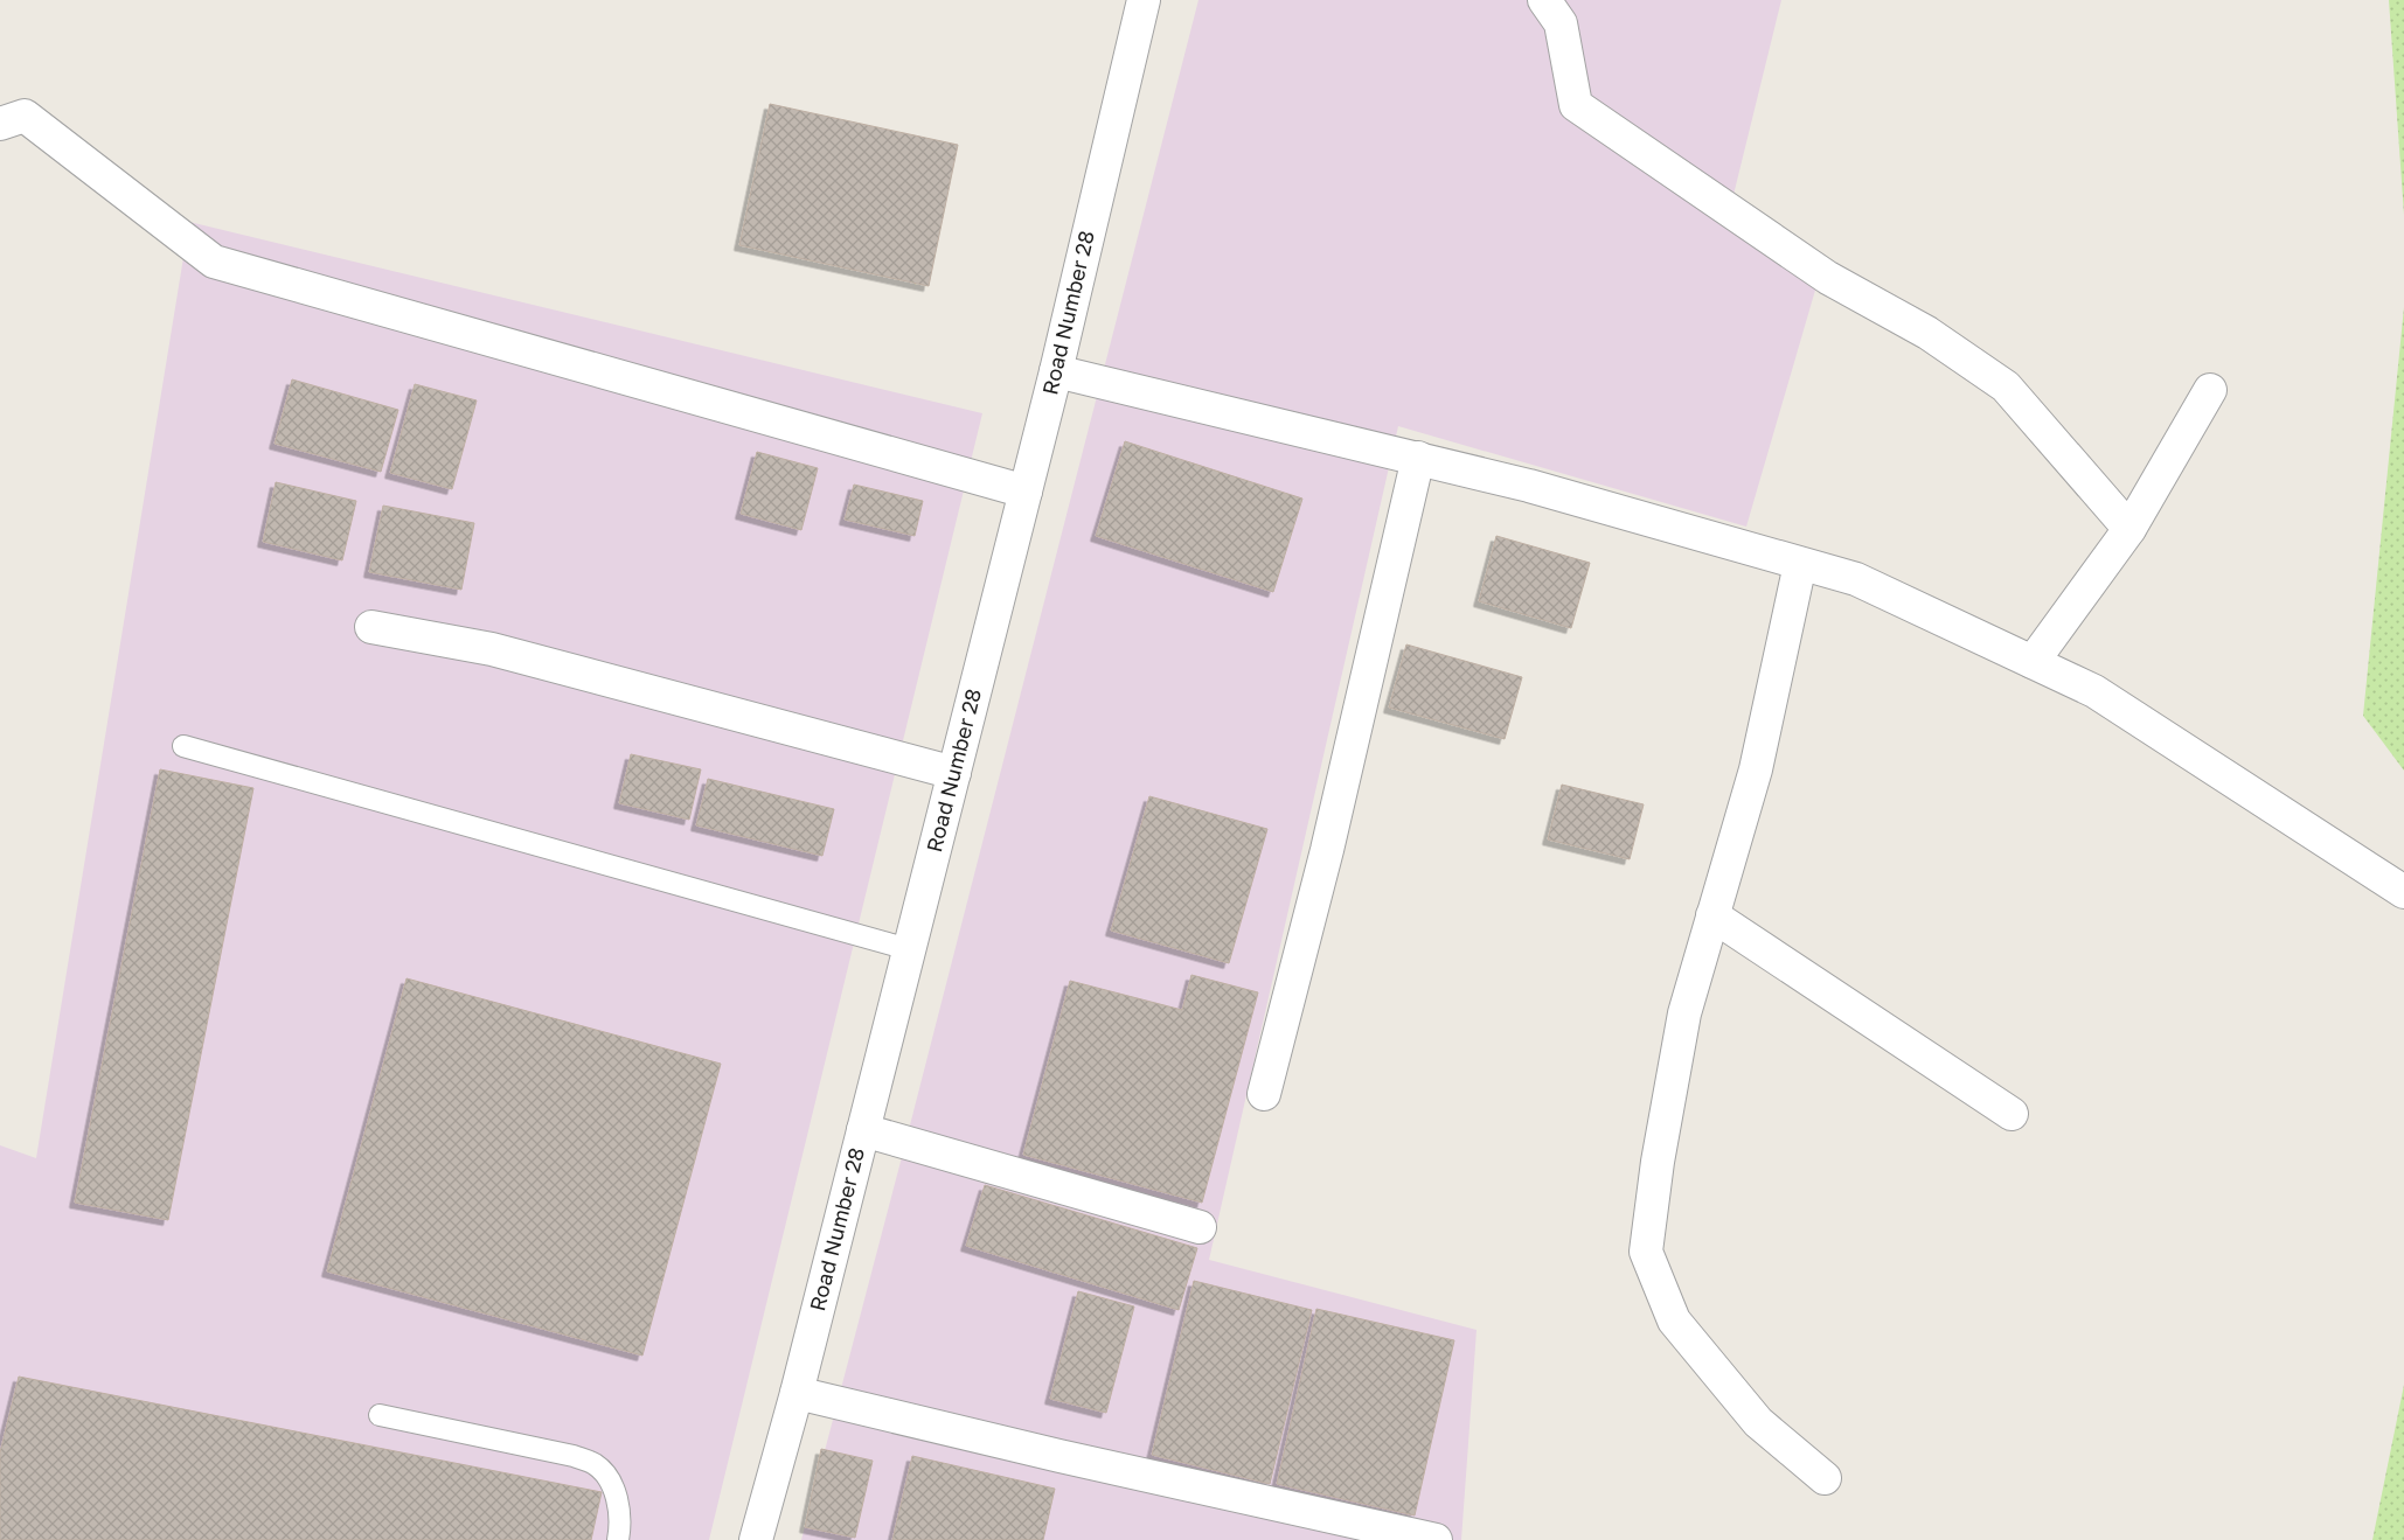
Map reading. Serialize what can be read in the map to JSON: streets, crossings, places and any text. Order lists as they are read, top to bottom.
{
  "streets": {
    "street": ["Road Number 28"]
  }
}
